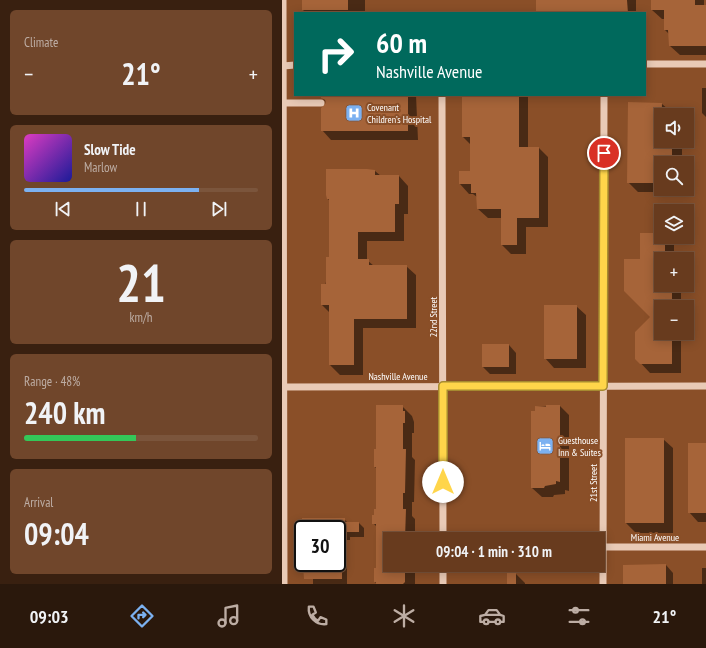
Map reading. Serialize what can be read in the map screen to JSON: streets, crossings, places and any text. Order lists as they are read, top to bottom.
{
  "streets": {
    "street": [
      "22nd Street",
      "Nashville Avenue",
      "21st Street",
      "Miami Avenue"
    ]
  },
  "crossings": [
    ["22nd Street", "Nashville Avenue"],
    ["Nashville Avenue", "21st Street"]
  ],
  "places": {
    "hospital": ["Covenant Children’s Hospital"],
    "hotel": ["Guesthouse Inn & Suites"]
  },
  "page": {
    "tile": [
      "Climate",
      ["21", "km/h"],
      ["Range · 48%", "240 km"],
      ["Arrival", "09:04"]
    ],
    "turn": ["60 m", "Nashville Avenue"],
    "heat": ["−", "21°", "+"],
    "map_buttons": ["+", "−"],
    "song": ["Slow Tide", "Marlow"],
    "limit": "30",
    "trip": "09:04 · 1 min · 310 m",
    "tabs": ["09:03", "21°"]
  }
}
